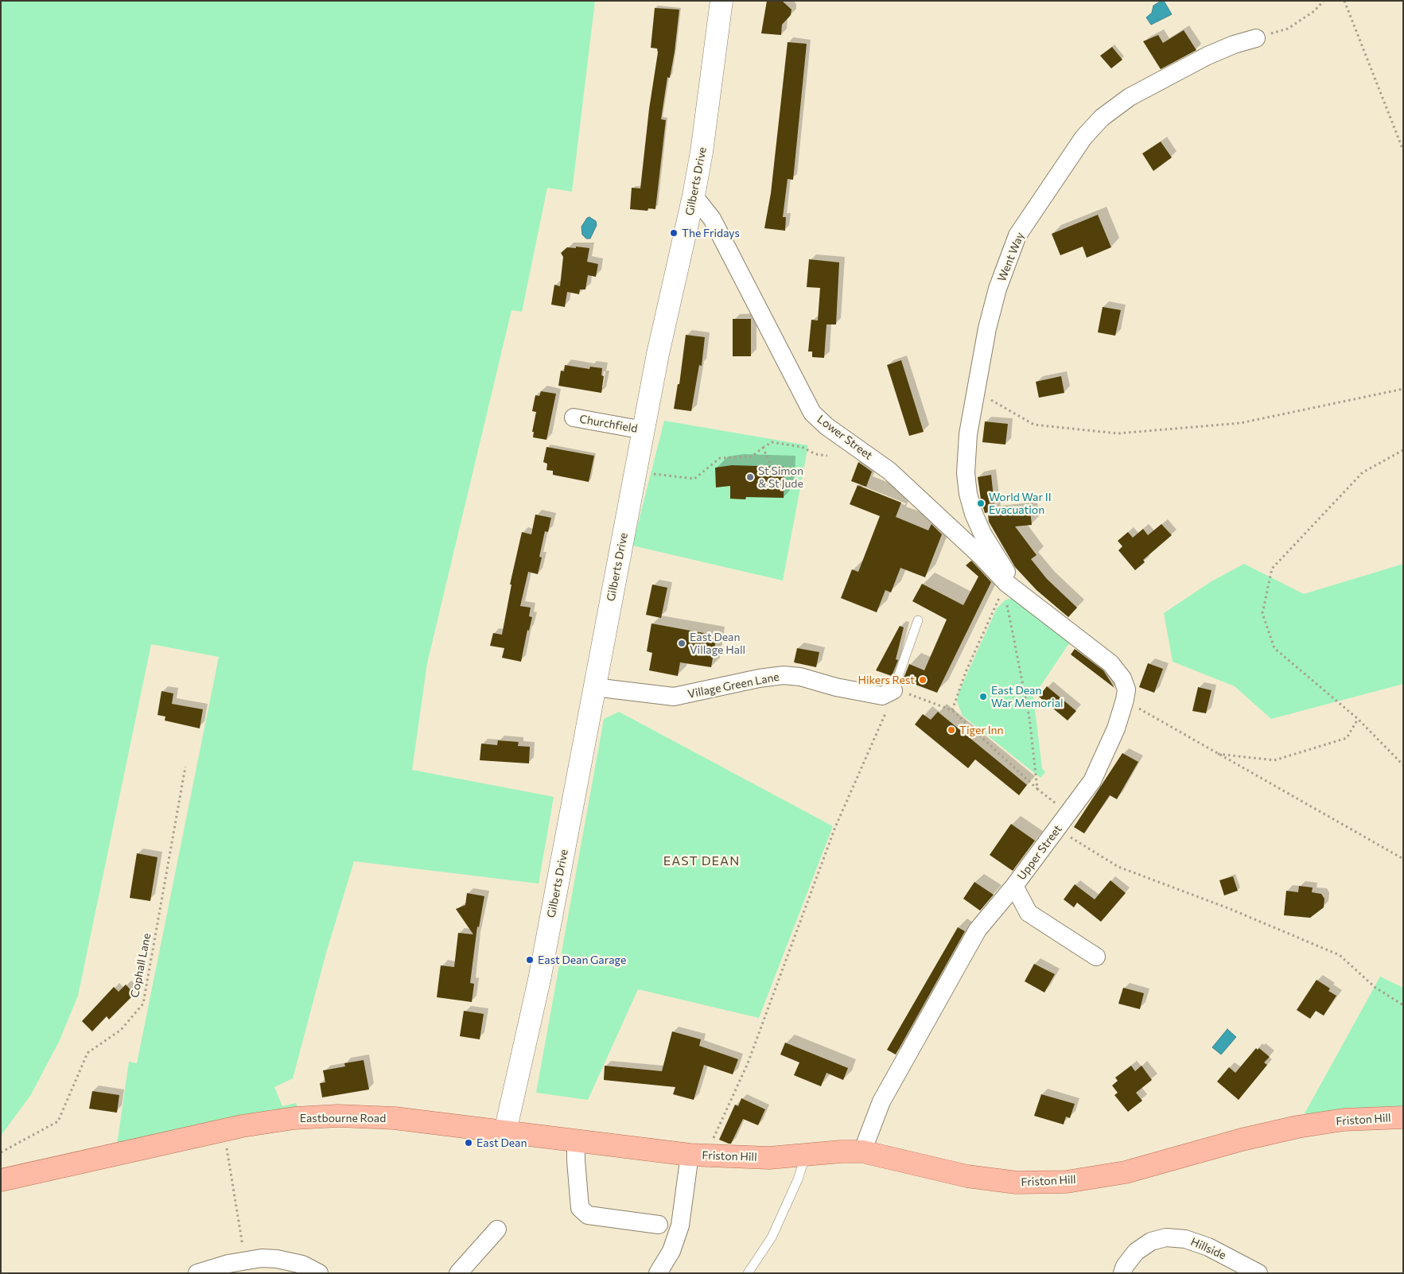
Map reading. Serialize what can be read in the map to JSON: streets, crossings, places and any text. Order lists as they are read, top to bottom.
{
  "streets": {
    "main road": ["Eastbourne Road", "Friston Hill"],
    "street": [
      "Gilberts Drive",
      "Went Way",
      "Churchfield",
      "Lower Street",
      "Village Green Lane",
      "Upper Street",
      "Hillside"
    ],
    "path": ["Cophall Lane"]
  },
  "crossings": [
    ["Gilberts Drive", "Churchfield"],
    ["Gilberts Drive", "Lower Street"],
    ["Gilberts Drive", "Village Green Lane"],
    ["Gilberts Drive", "Eastbourne Road"],
    ["Went Way", "Lower Street"],
    ["Went Way", "Upper Street"],
    ["Lower Street", "Upper Street"],
    ["Upper Street", "Friston Hill"],
    ["Eastbourne Road", "Friston Hill"]
  ],
  "districts": ["EAST DEAN"],
  "places": [
    "The Fridays",
    "St Simon & St Jude",
    "World War II Evacuation",
    "East Dean Village Hall",
    "Hikers Rest",
    "East Dean War Memorial",
    "Tiger Inn",
    "East Dean Garage",
    "East Dean"
  ]
}
